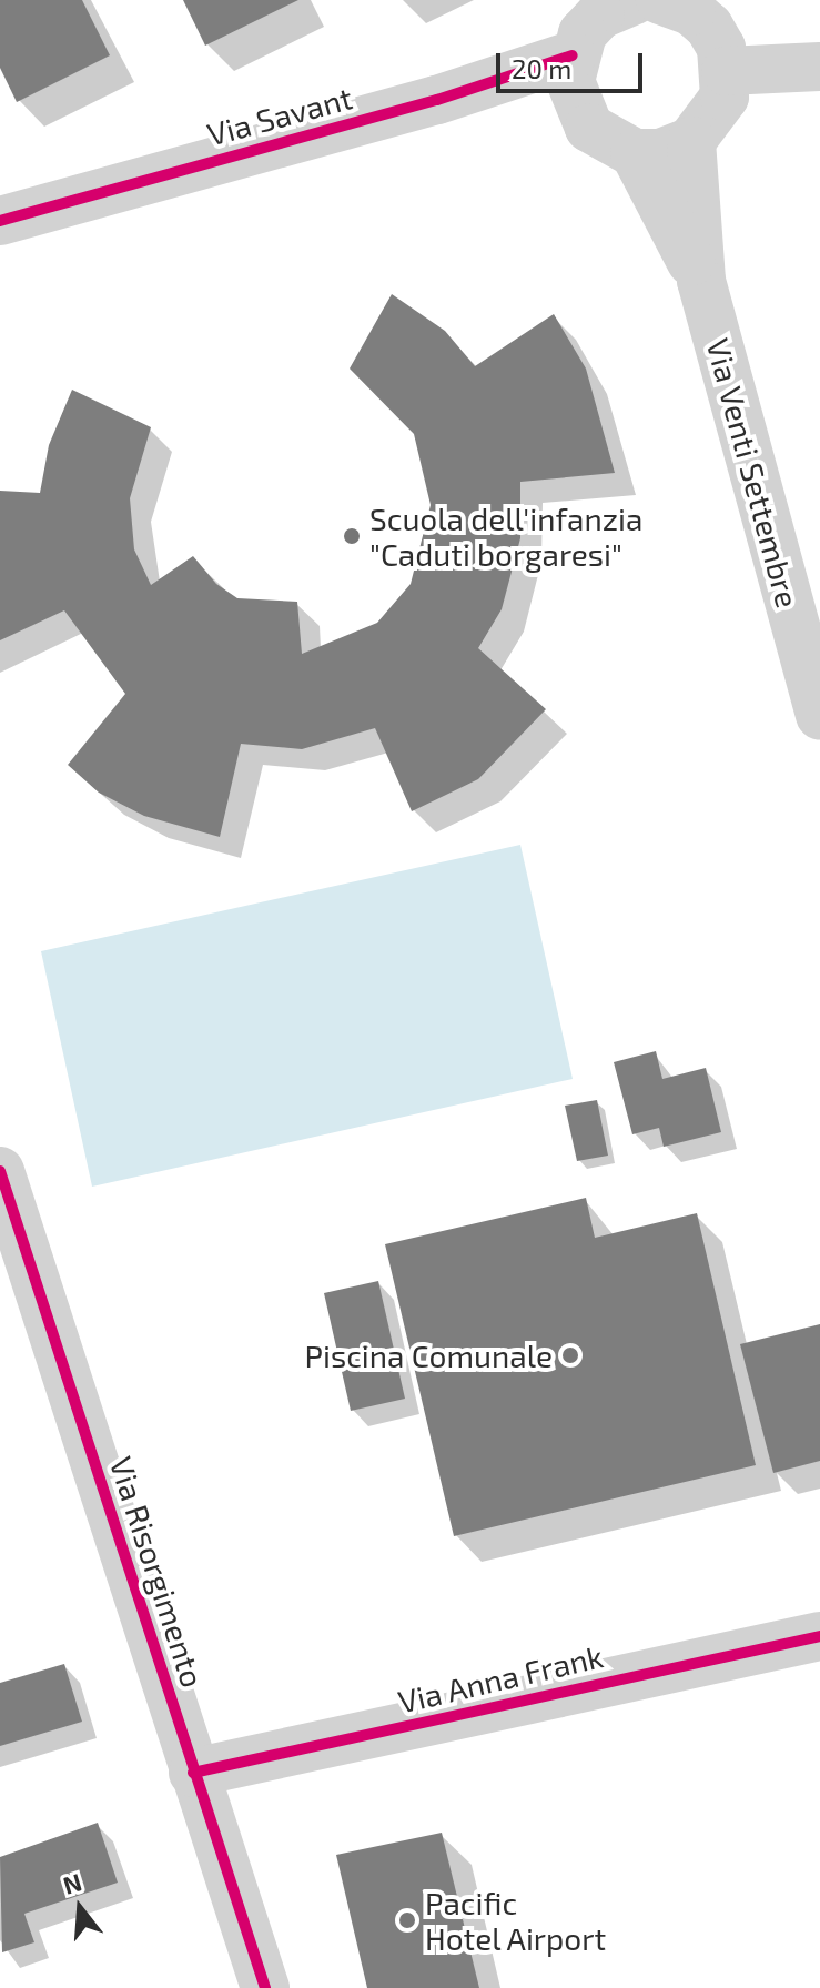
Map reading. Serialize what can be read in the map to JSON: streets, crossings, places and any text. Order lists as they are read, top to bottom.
{
  "streets": {
    "street": [
      "Via Savant",
      "Via Venti Settembre",
      "Via Risorgimento",
      "Via Anna Frank"
    ]
  },
  "crossings": [
    ["Via Savant", "Via Venti Settembre"],
    ["Via Risorgimento", "Via Anna Frank"]
  ],
  "places": ["Scuola dell'infanzia \"Caduti borgaresi\"", "Piscina Comunale", "Pacific Hotel Airport"],
  "scale_bar": "20 m",
  "north": "top"
}
